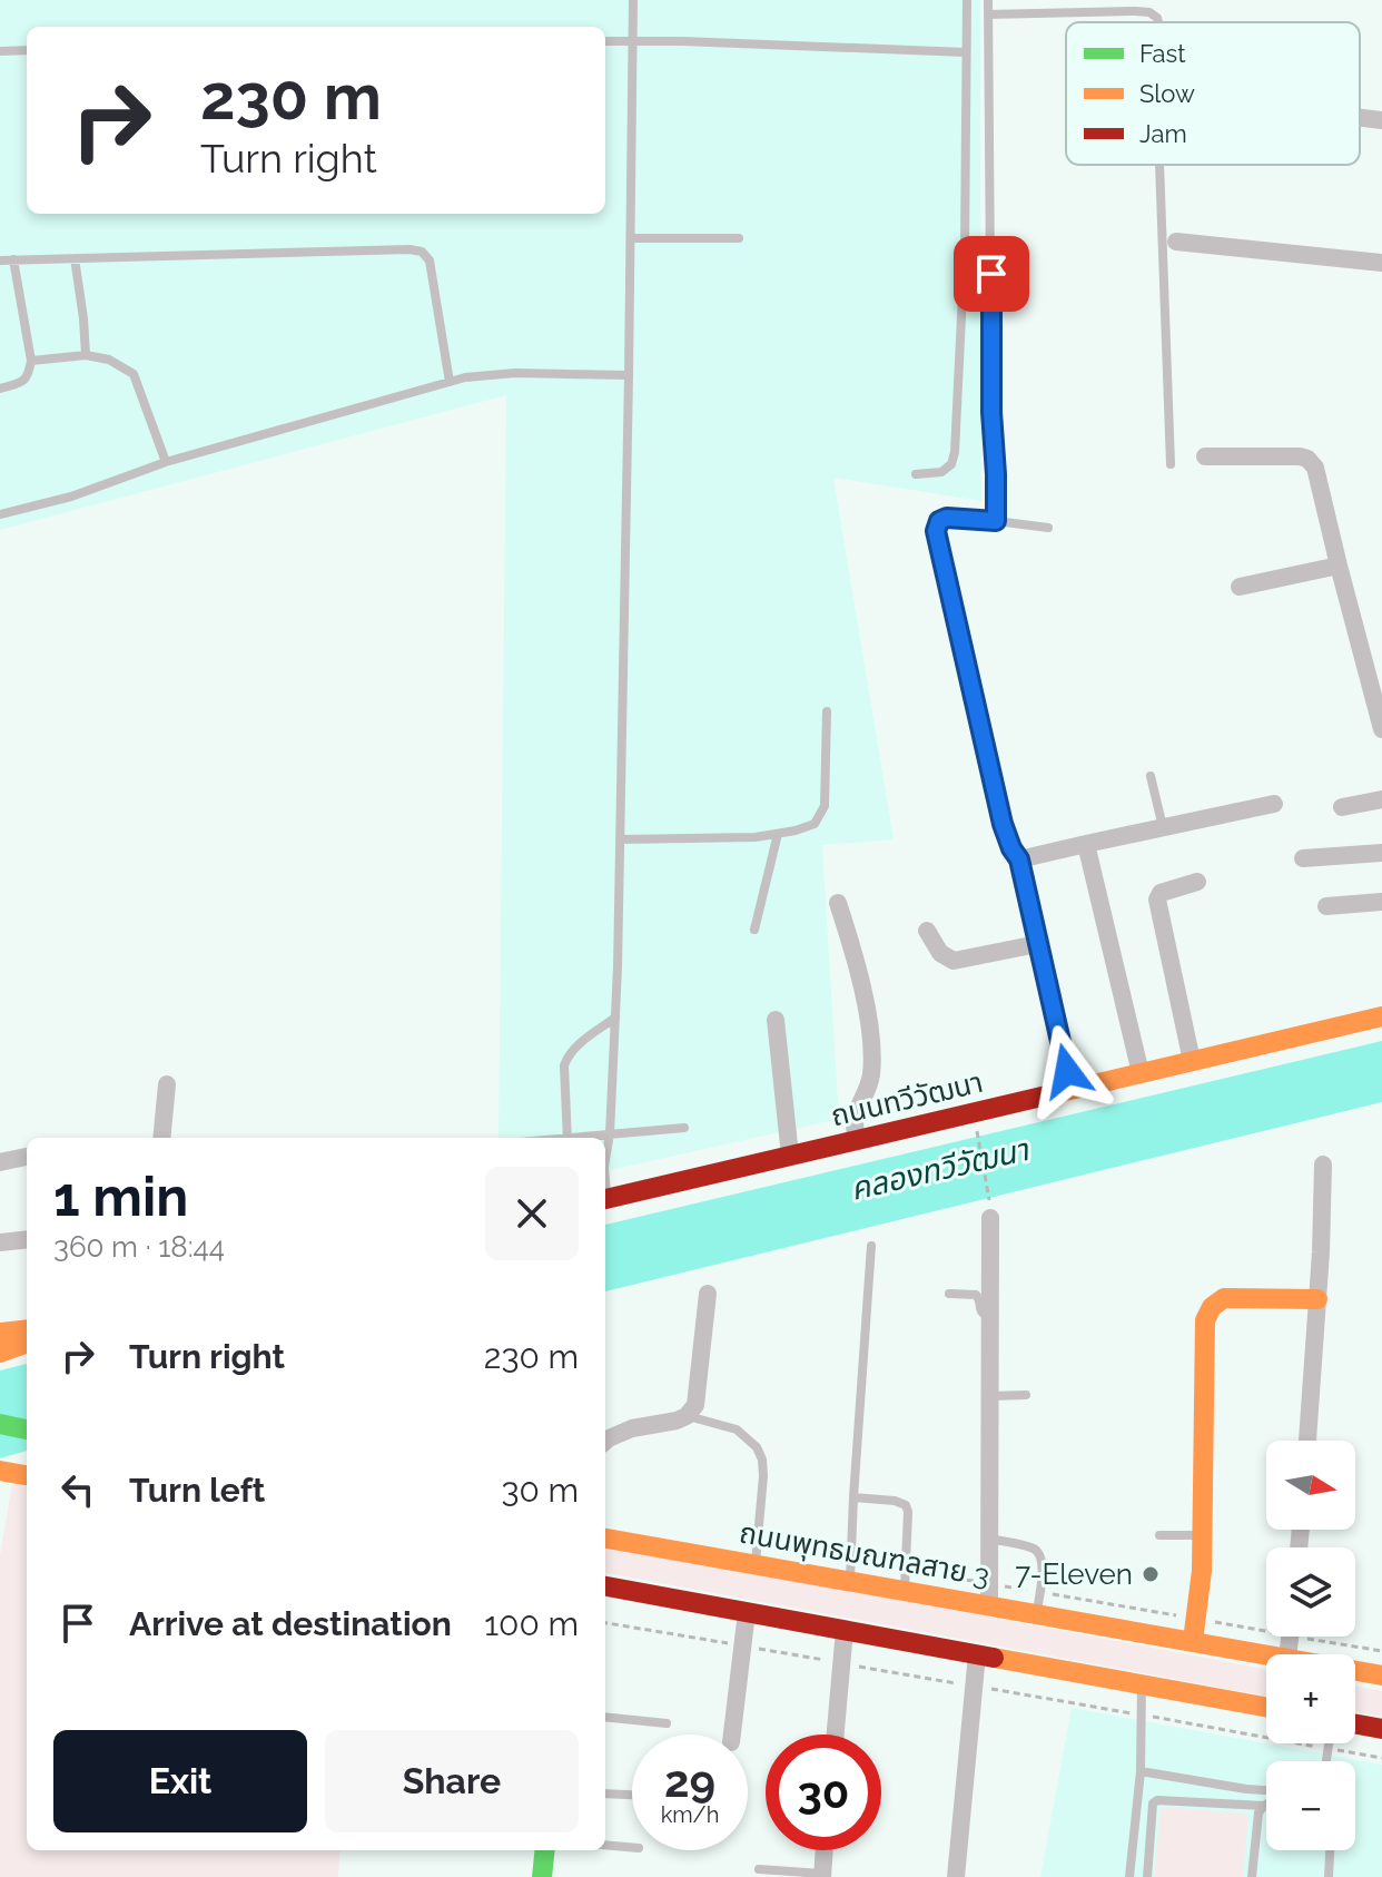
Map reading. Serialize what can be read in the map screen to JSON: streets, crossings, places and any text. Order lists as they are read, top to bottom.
{
  "streets": {
    "main road": ["ถนนทวีวัฒนา", "ถนนพุทธมณฑลสาย 3"]
  },
  "water": ["คลองทวีวัฒนา"],
  "places": ["7-Eleven"],
  "legend": ["Fast", "Slow", "Jam"],
  "north": "right",
  "page": {
    "turn": ["230 m", "Turn right"],
    "heading": ["1 min", "360 m · 18:44"],
    "list": [
      {
        "name": "Turn right",
        "value": "230 m"
      },
      {
        "name": "Turn left",
        "value": "30 m"
      },
      {
        "name": "Arrive at destination",
        "value": "100 m"
      }
    ],
    "map_buttons": ["+", "−"],
    "buttons": ["Exit", "Share"],
    "speed": "29 km/h",
    "limit": "30"
  }
}
